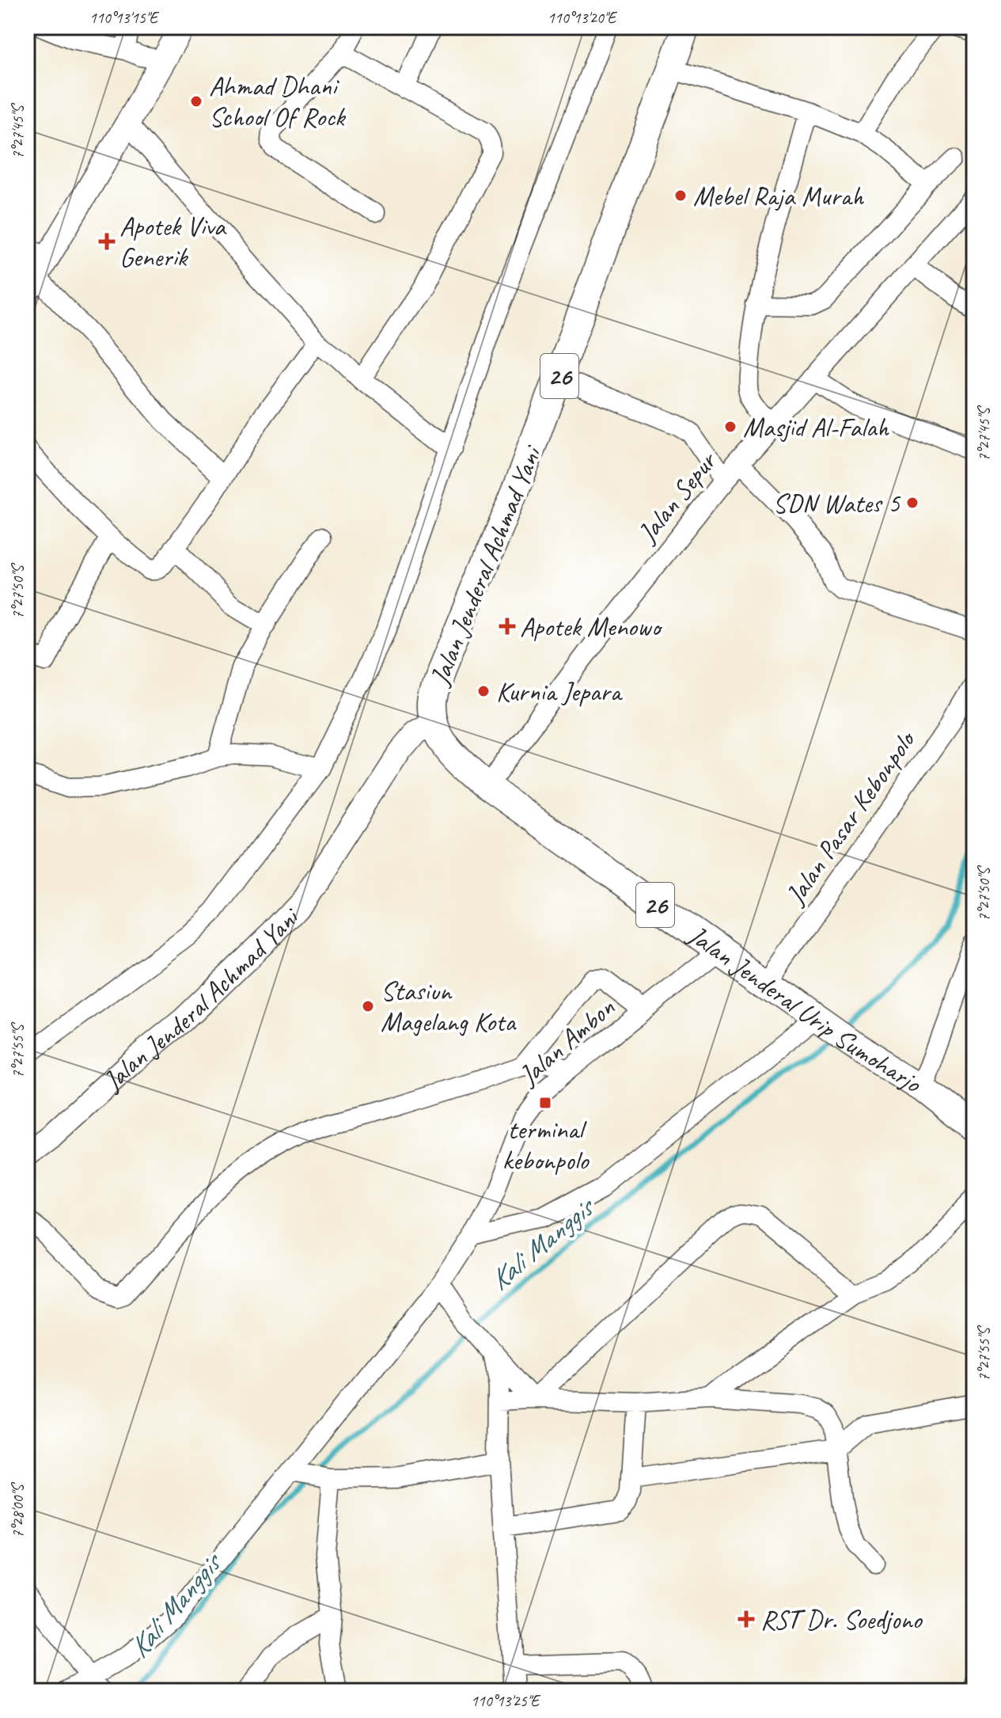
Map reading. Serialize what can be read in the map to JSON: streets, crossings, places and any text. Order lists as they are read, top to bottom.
{
  "streets": {
    "highway": ["26", "Jalan Jenderal Achmad Yani", "Jalan Jenderal Urip Sumoharjo"],
    "street": ["Jalan Sepur", "Jalan Pasar Kebonpolo", "Jalan Ambon"]
  },
  "crossings": [
    ["Jalan Sepur", "Jalan Jenderal Urip Sumoharjo"],
    ["Jalan Jenderal Achmad Yani", "Jalan Jenderal Urip Sumoharjo"],
    ["Jalan Pasar Kebonpolo", "Jalan Jenderal Urip Sumoharjo"],
    ["Jalan Jenderal Urip Sumoharjo", "Jalan Ambon"]
  ],
  "water": ["Kali Manggis"],
  "places": {
    "other": [
      "Ahmad Dhani School Of Rock",
      "Mebel Raja Murah",
      "Masjid Al-Falah",
      "SDN Wates 5",
      "Kurnia Jepara",
      "Stasiun Magelang Kota"
    ],
    "health": ["Apotek Viva Generik", "Apotek Menowo", "RST Dr. Soedjono"],
    "transit": ["terminal kebonpolo"]
  },
  "coordinates": [
    "110°13'15\"E",
    "110°13'20\"E",
    "7°27'45\"S",
    "7°27'50\"S",
    "7°27'55\"S",
    "7°28'00\"S",
    "110°13'25\"E"
  ]
}
